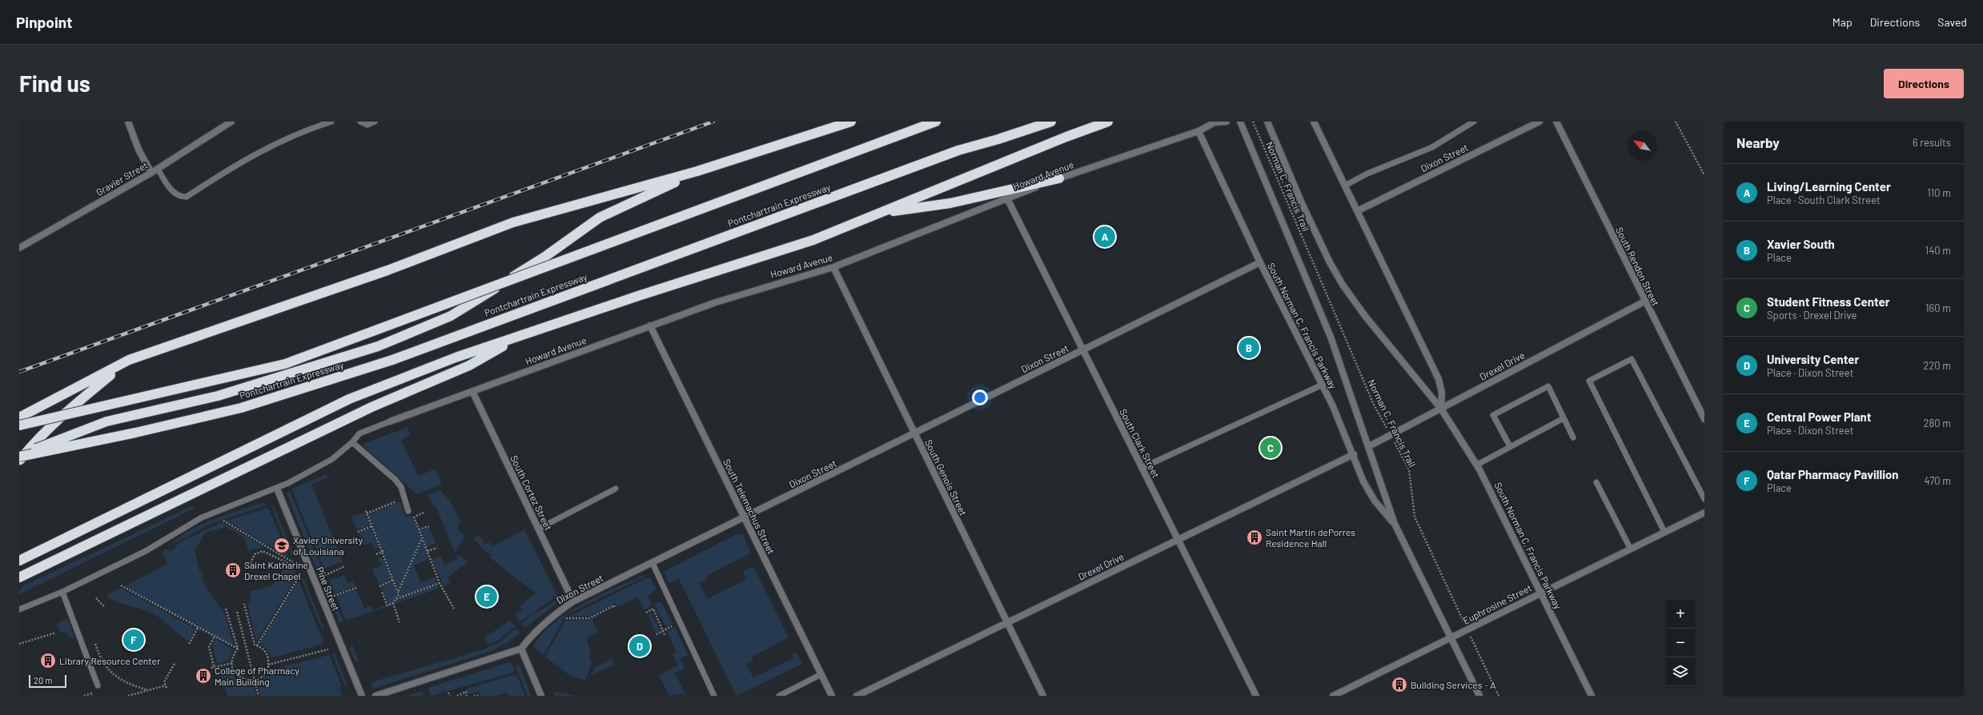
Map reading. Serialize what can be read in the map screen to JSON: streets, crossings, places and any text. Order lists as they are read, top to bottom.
{
  "streets": {
    "highway": ["Pontchartrain Expressway"],
    "street": [
      "Dixon Street",
      "Howard Avenue",
      "Gravier Street",
      "South Rendon Street",
      "South Norman C. Francis Parkway",
      "Drexel Drive",
      "South Clark Street",
      "South Genois Street",
      "South Cortez Street",
      "South Telemachus Street",
      "Pine Street",
      "Euphrosine Street"
    ],
    "path": ["Norman C. Francis Trail"]
  },
  "crossings": [
    ["Dixon Street", "South Norman C. Francis Parkway"],
    ["Dixon Street", "South Clark Street"],
    ["Dixon Street", "South Genois Street"],
    ["Dixon Street", "South Cortez Street"],
    ["Dixon Street", "South Telemachus Street"],
    ["Howard Avenue", "South Norman C. Francis Parkway"],
    ["Howard Avenue", "South Clark Street"],
    ["Howard Avenue", "South Genois Street"],
    ["Howard Avenue", "South Cortez Street"],
    ["Howard Avenue", "South Telemachus Street"],
    ["Norman C. Francis Trail", "Drexel Drive"],
    ["Norman C. Francis Trail", "Euphrosine Street"],
    ["South Rendon Street", "Drexel Drive"],
    ["South Norman C. Francis Parkway", "Drexel Drive"],
    ["South Norman C. Francis Parkway", "Euphrosine Street"],
    ["Drexel Drive", "South Clark Street"],
    ["Drexel Drive", "South Genois Street"]
  ],
  "places": {
    "building": [
      "Saint Martin dePorres Residence Hall",
      "Saint Katharine Drexel Chapel",
      "Library Resource Center",
      "College of Pharmacy Main Building",
      "Building Services - A"
    ],
    "school or university": ["Xavier University of Louisiana"]
  },
  "scale_bar": "20 m",
  "north": "top left",
  "page": {
    "header": "Pinpoint",
    "nav": ["Map", "Directions", "Saved"],
    "buttons": "Directions",
    "title": "Find us",
    "heading": ["Nearby", "6 results"],
    "list": [
      {
        "mark": "A",
        "name": "Living/Learning Center",
        "note": "Place · South Clark Street",
        "value": "110 m"
      },
      {
        "mark": "B",
        "name": "Xavier South",
        "note": "Place",
        "value": "140 m"
      },
      {
        "mark": "C",
        "name": "Student Fitness Center",
        "note": "Sports · Drexel Drive",
        "value": "160 m"
      },
      {
        "mark": "D",
        "name": "University Center",
        "note": "Place · Dixon Street",
        "value": "220 m"
      },
      {
        "mark": "E",
        "name": "Central Power Plant",
        "note": "Place · Dixon Street",
        "value": "280 m"
      },
      {
        "mark": "F",
        "name": "Qatar Pharmacy Pavillion",
        "note": "Place",
        "value": "470 m"
      }
    ],
    "pins": [
      "A",
      "B",
      "C",
      "E",
      "F",
      "D"
    ],
    "map_buttons": ["+", "−"],
    "scale": "20 m"
  }
}
